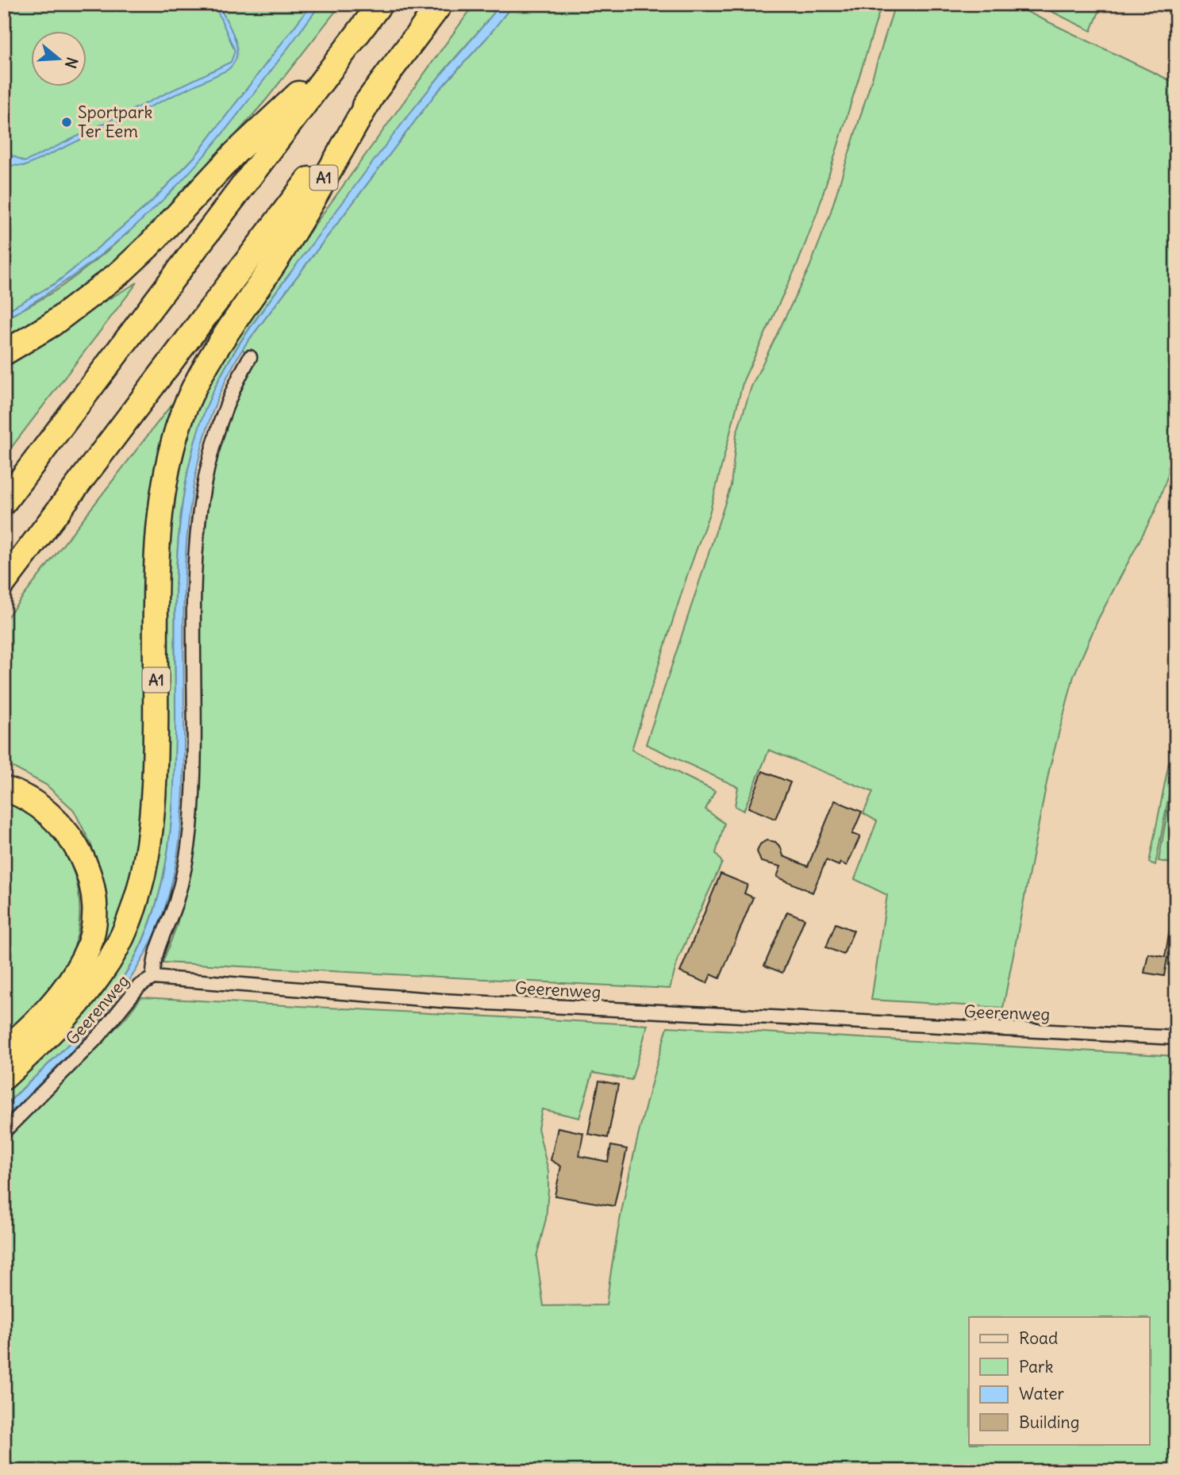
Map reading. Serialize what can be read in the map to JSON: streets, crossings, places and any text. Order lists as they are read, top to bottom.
{
  "streets": {
    "highway": ["A1"],
    "street": ["Geerenweg"]
  },
  "places": ["Sportpark Ter Eem"],
  "legend": [
    "Road",
    "Park",
    "Water",
    "Building"
  ],
  "north": "right"
}
